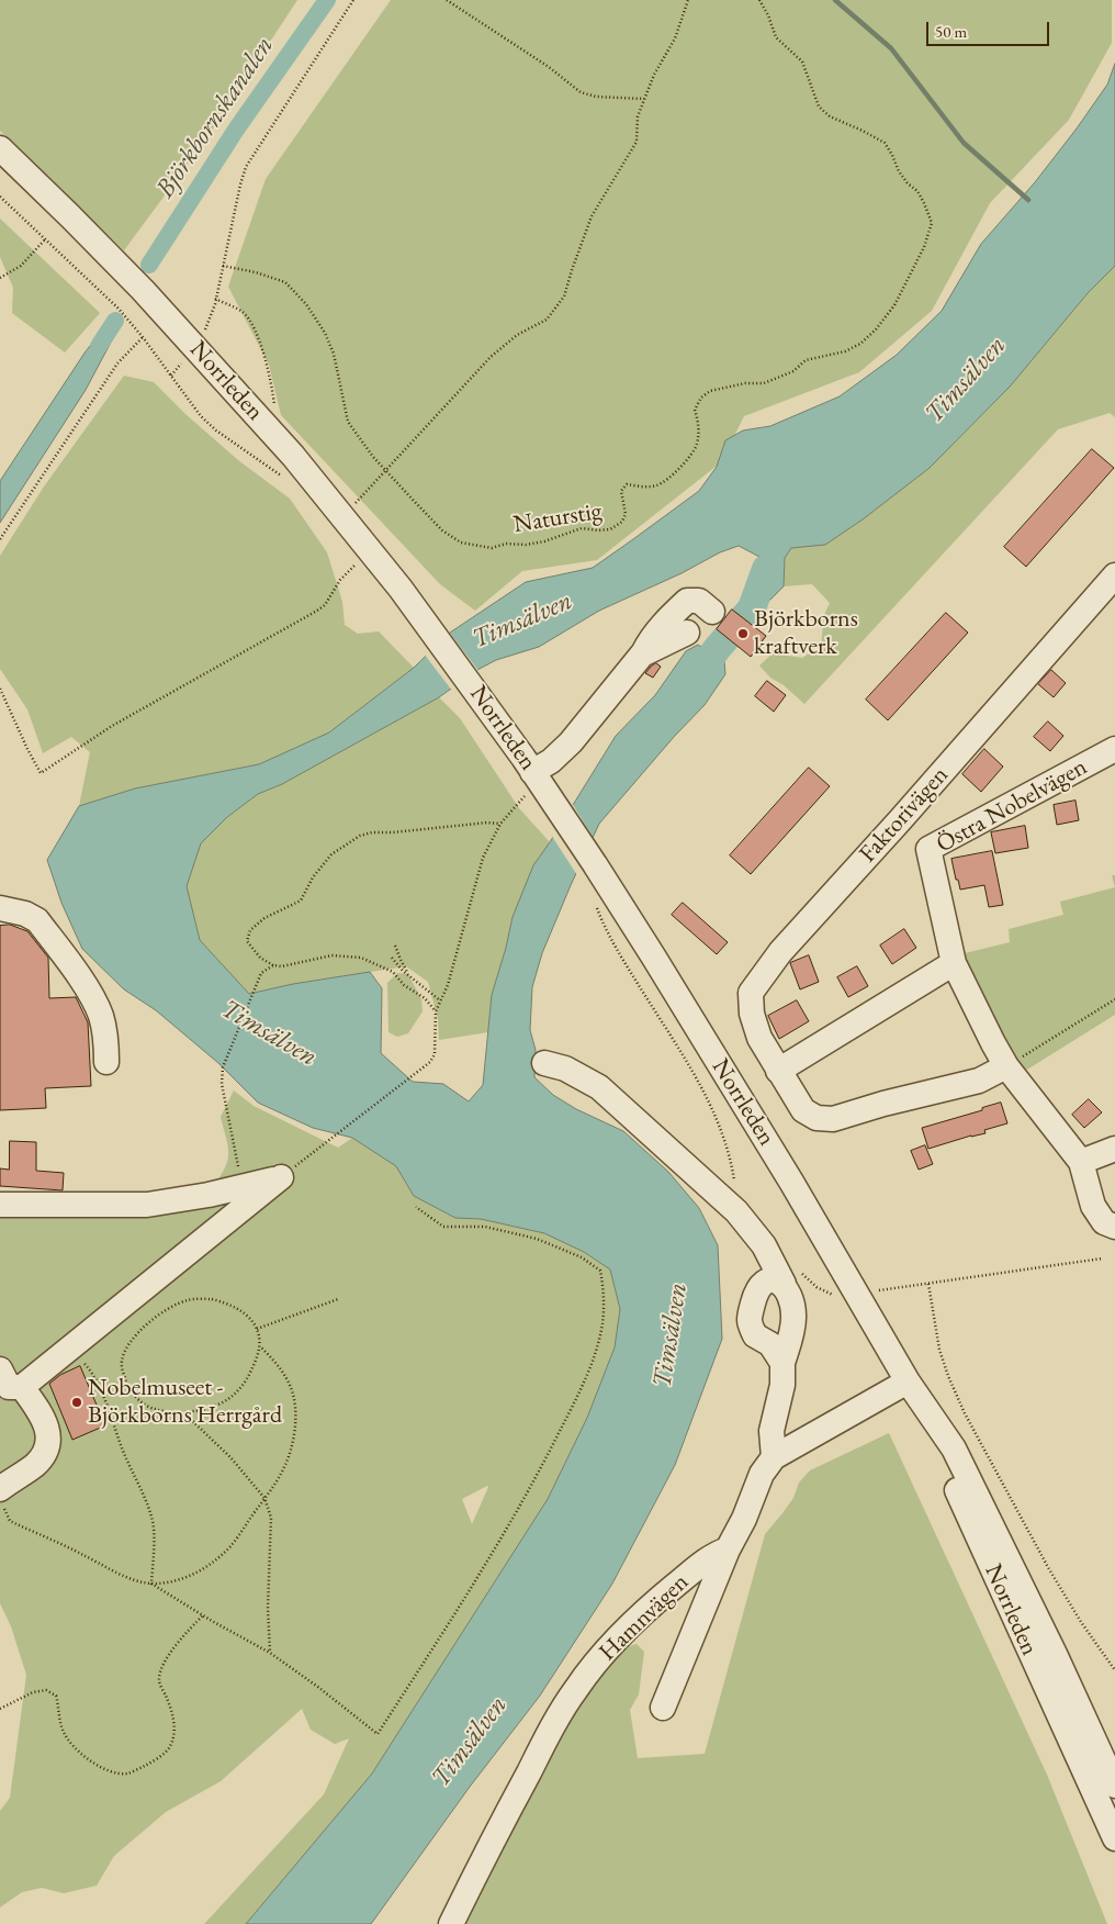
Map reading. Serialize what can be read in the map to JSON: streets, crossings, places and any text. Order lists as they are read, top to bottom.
{
  "streets": {
    "street": [
      "Norrleden",
      "Östra Nobelvägen",
      "Faktorivägen",
      "Hamnvägen"
    ],
    "path": ["Naturstig"]
  },
  "crossings": [
    ["Östra Nobelvägen", "Faktorivägen"]
  ],
  "water": ["Björkbornskanalen", "Timsälven"],
  "places": ["Björkborns kraftverk", "Nobelmuseet - Björkborns Herrgård"],
  "scale_bar": "50 m"
}
